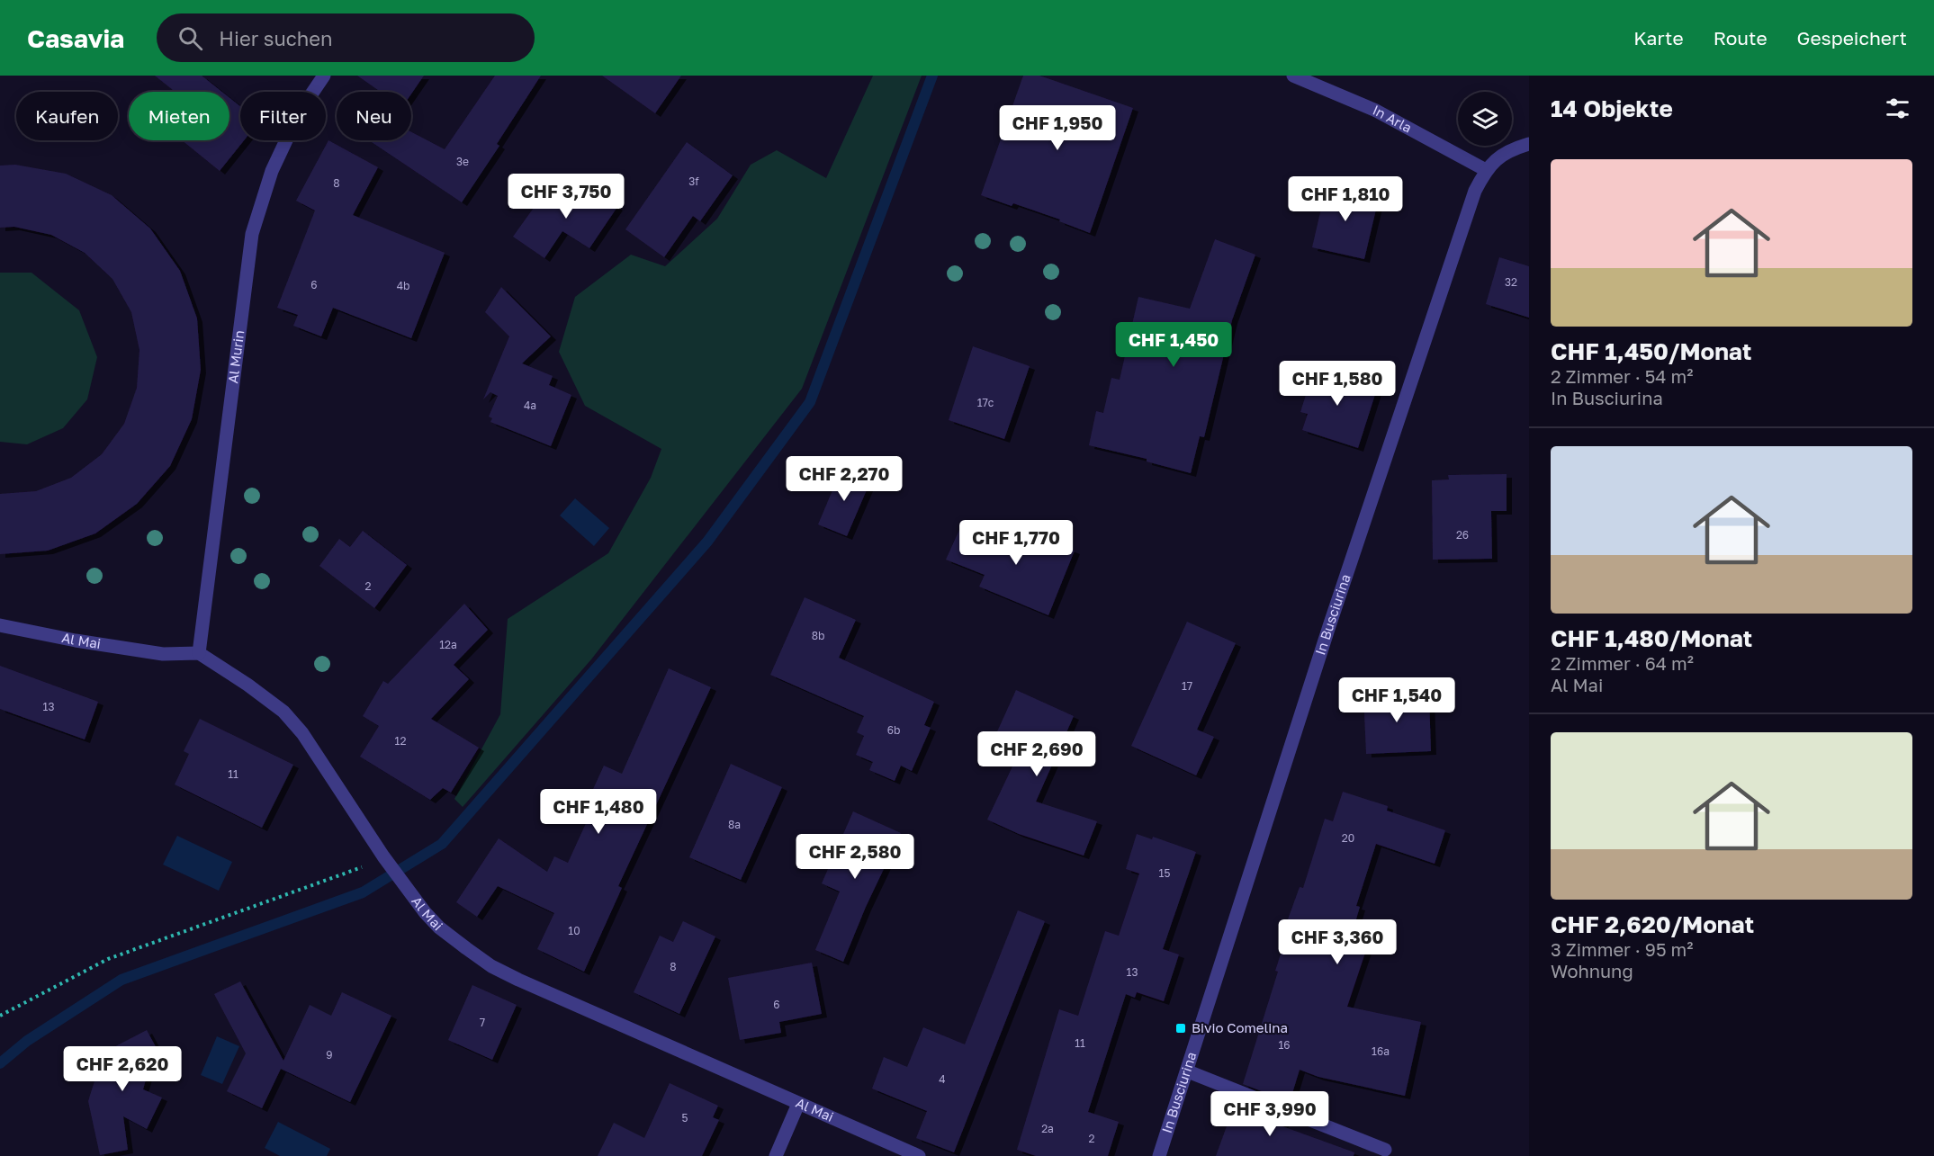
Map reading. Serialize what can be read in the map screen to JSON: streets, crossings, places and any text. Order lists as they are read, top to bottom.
{
  "streets": {
    "street": [
      "In Arla",
      "Al Murin",
      "In Busciurina",
      "Al Mai"
    ]
  },
  "crossings": [
    ["In Arla", "In Busciurina"],
    ["Al Murin", "Al Mai"]
  ],
  "places": {
    "transit": ["Bivio Comelina"]
  },
  "house_numbers": [
    "3e",
    "3f",
    "8",
    "32",
    "6",
    "4b",
    "17c",
    "4a",
    "26",
    "2",
    "8b",
    "12a",
    "17",
    "13",
    "6b",
    "12",
    "11",
    "8a",
    "20",
    "15",
    "10",
    "8",
    "13",
    "6",
    "7",
    "11",
    "16",
    "16a",
    "9",
    "4",
    "5",
    "2a",
    "2"
  ],
  "page": {
    "header": "Casavia",
    "search": "Hier suchen",
    "nav": ["Karte", "Route", "Gespeichert"],
    "heading": "14 Objekte",
    "chip": [
      "Kaufen",
      "Mieten",
      "Filter",
      "Neu"
    ],
    "price": [
      "CHF 1,950",
      "CHF 3,750",
      "CHF 1,810",
      "CHF 1,450",
      "CHF 1,580",
      "CHF 2,270",
      "CHF 1,770",
      "CHF 1,540",
      "CHF 2,690",
      "CHF 1,480",
      "CHF 2,580",
      "CHF 3,360",
      "CHF 2,620",
      "CHF 3,990"
    ],
    "list": [
      {
        "name": "CHF 1,450/Monat",
        "note": "2 Zimmer · 54 m² · In Busciurina"
      },
      {
        "name": "CHF 1,480/Monat",
        "note": "2 Zimmer · 64 m² · Al Mai"
      },
      {
        "name": "CHF 2,620/Monat",
        "note": "3 Zimmer · 95 m² · Wohnung"
      }
    ]
  }
}
